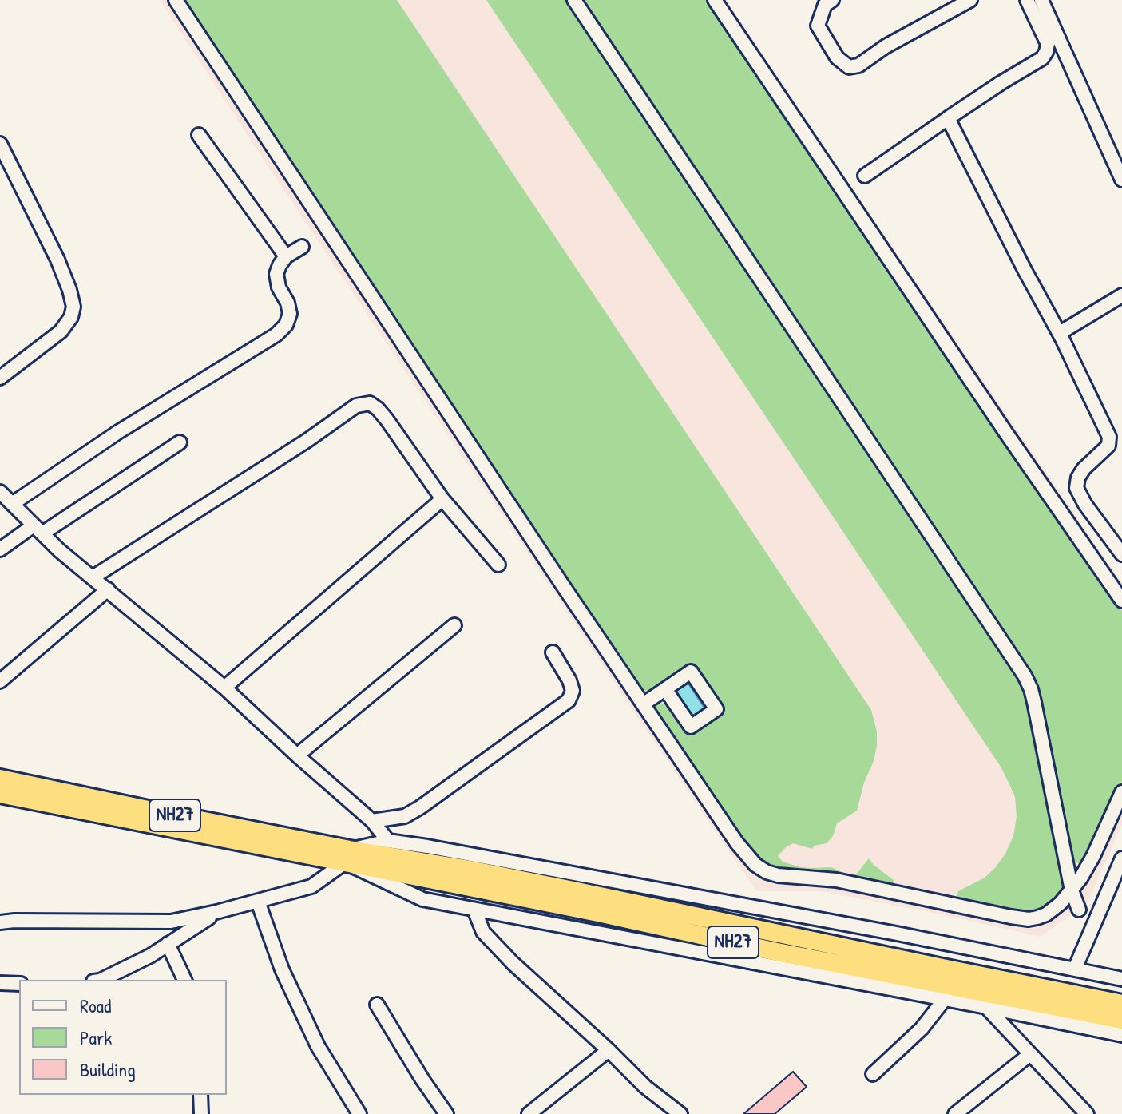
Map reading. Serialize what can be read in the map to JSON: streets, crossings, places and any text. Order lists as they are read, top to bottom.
{
  "streets": {
    "highway": ["NH27"]
  },
  "legend": ["Road", "Park", "Building"]
}
